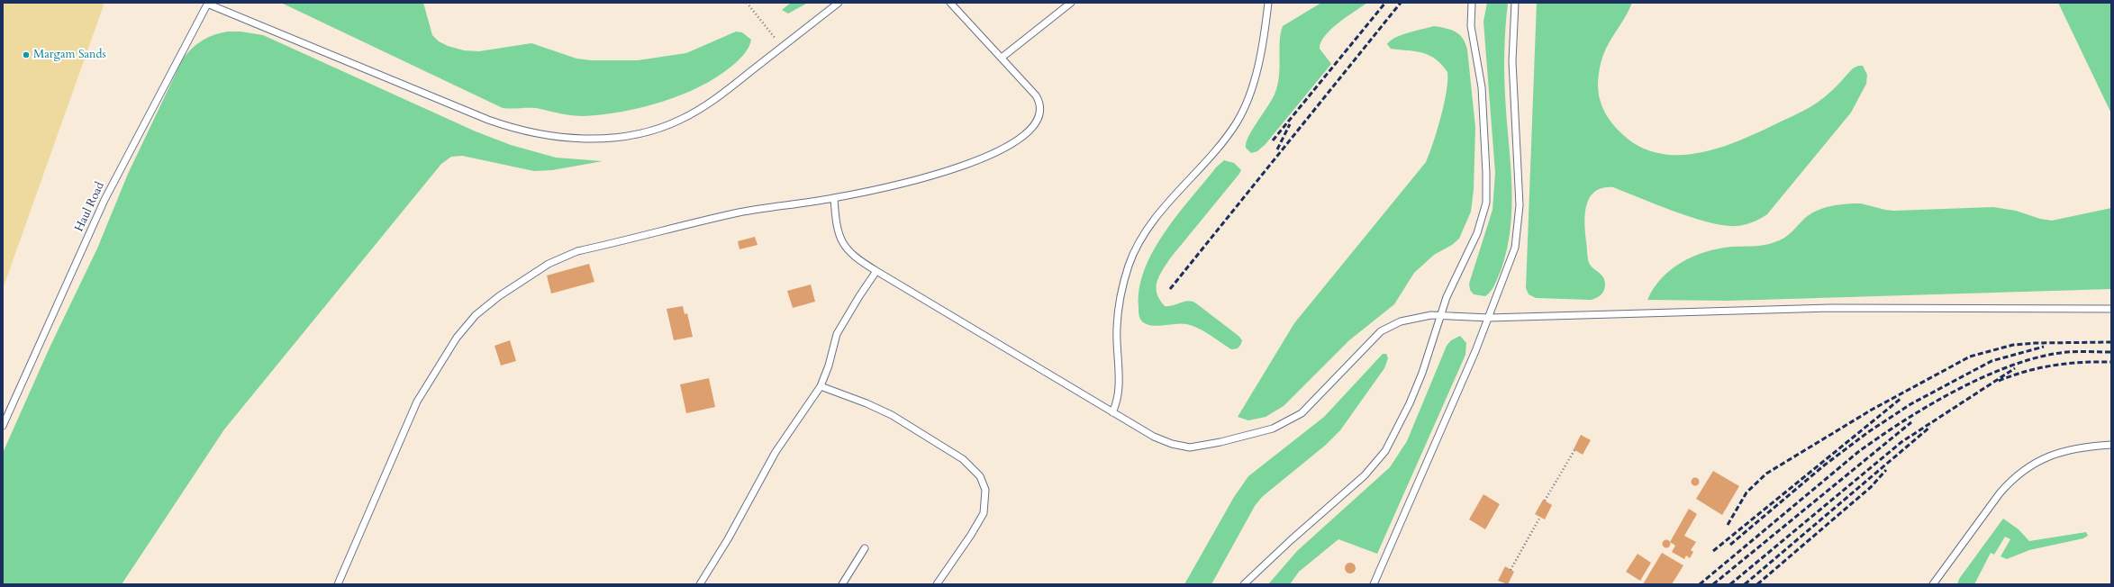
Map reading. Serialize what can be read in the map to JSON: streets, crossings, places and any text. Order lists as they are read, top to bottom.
{
  "streets": {
    "lane": ["Haul Road"]
  },
  "places": ["Margam Sands"]
}
